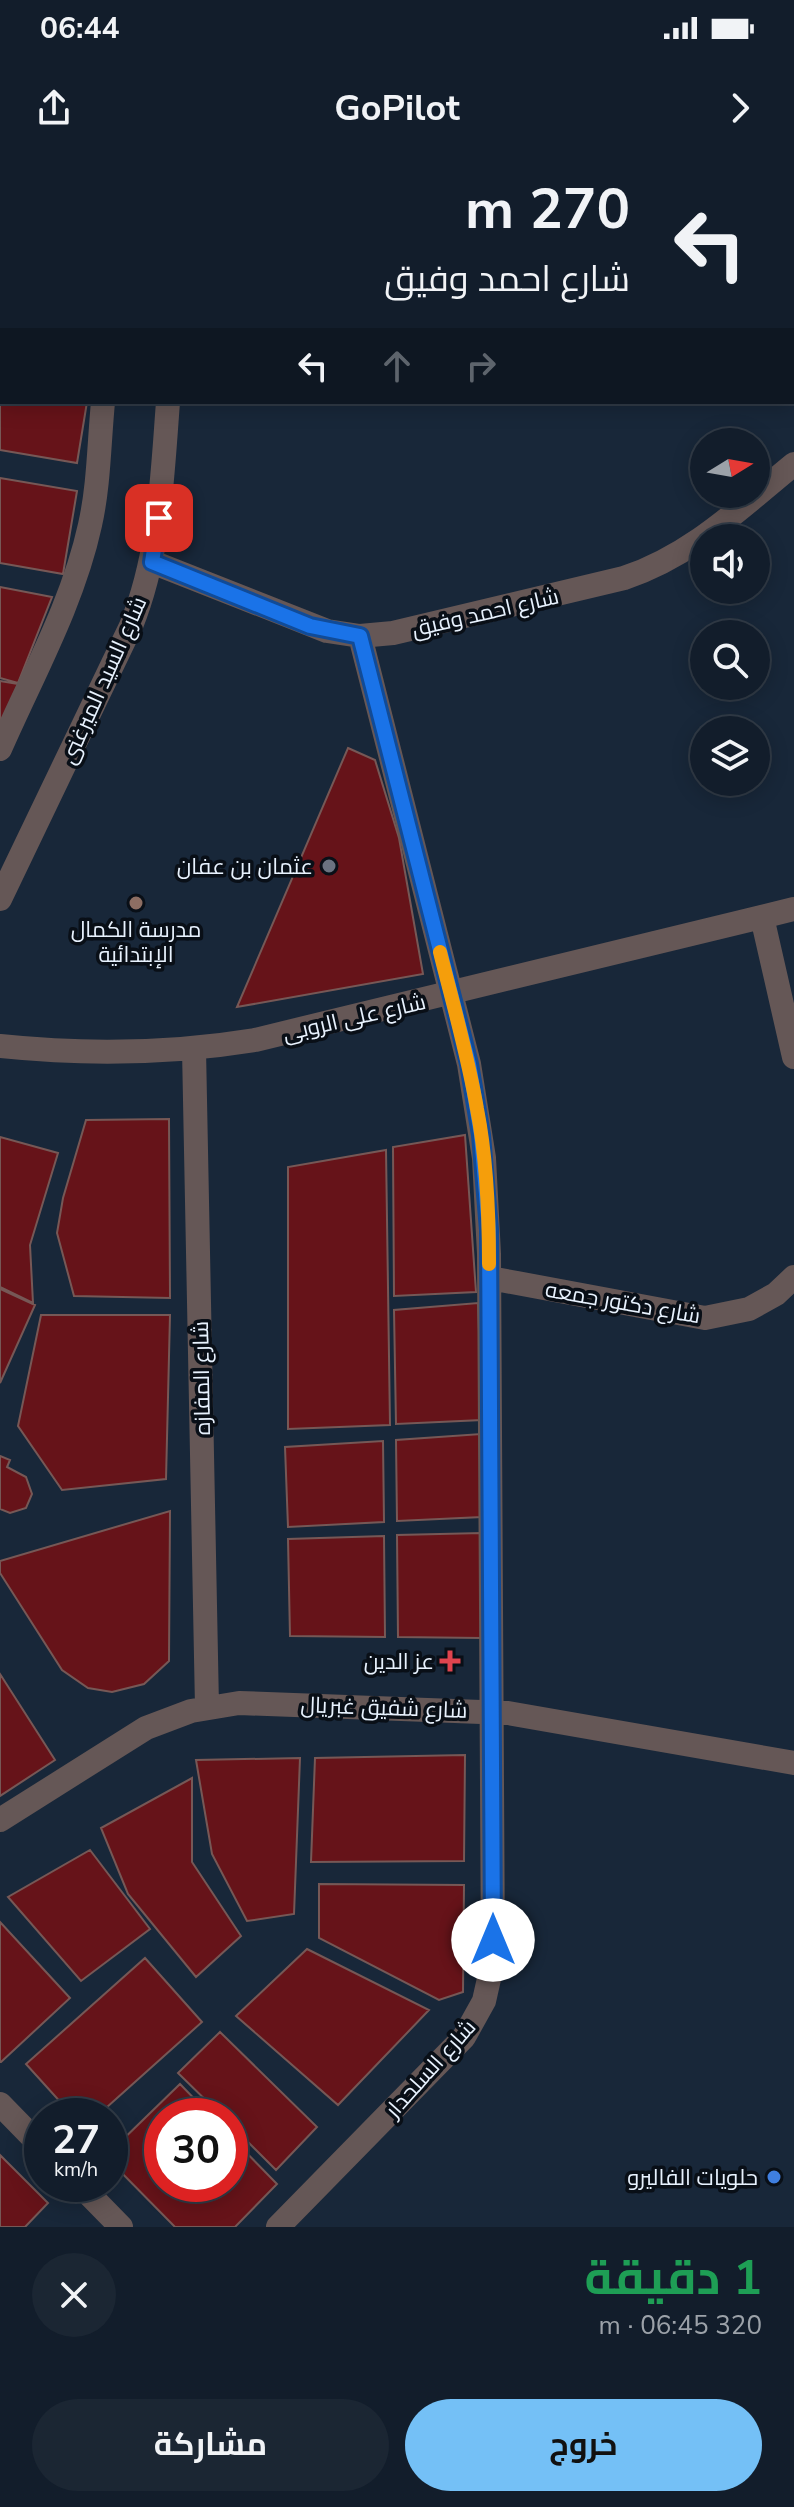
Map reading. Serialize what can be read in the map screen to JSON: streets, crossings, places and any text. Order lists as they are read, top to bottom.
{
  "streets": {
    "street": [
      "شارع احمد وفيق",
      "شارع السيد الميرغنى",
      "شارع على الروبى",
      "شارع دكتور جمعه",
      "شارع المفازه",
      "شارع شفيق غبريال",
      "شارع السلحدار"
    ]
  },
  "crossings": [
    ["شارع احمد وفيق", "شارع السيد الميرغنى"],
    ["شارع احمد وفيق", "شارع السلحدار"],
    ["شارع على الروبى", "شارع المفازه"],
    ["شارع على الروبى", "شارع السلحدار"],
    ["شارع دكتور جمعه", "شارع السلحدار"],
    ["شارع المفازه", "شارع شفيق غبريال"],
    ["شارع شفيق غبريال", "شارع السلحدار"]
  ],
  "places": {
    "other": ["عثمان بن عفان", "مدرسة الكمال الإبتدائية", "حلويات الفاليرو"],
    "health": ["عز الدين"]
  },
  "north": "right",
  "page": {
    "status": "06:44",
    "header": "GoPilot",
    "turn": ["270 m", "شارع احمد وفيق"],
    "speed": "27 km/h",
    "limit": "30",
    "heading": ["1 دقيقة", "320 m · 06:45"],
    "buttons": ["خروج", "مشاركة"]
  }
}
